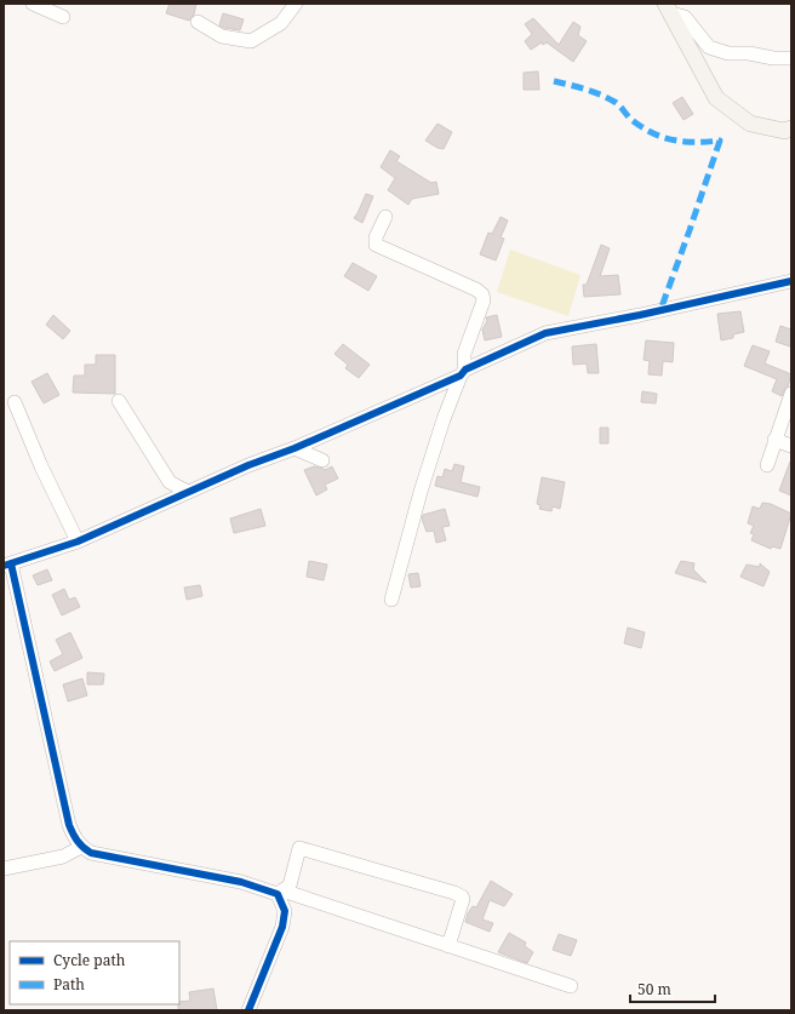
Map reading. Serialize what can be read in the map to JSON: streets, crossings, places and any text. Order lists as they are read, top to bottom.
{
  "legend": ["Cycle path", "Path"],
  "scale_bar": "50 m"
}
